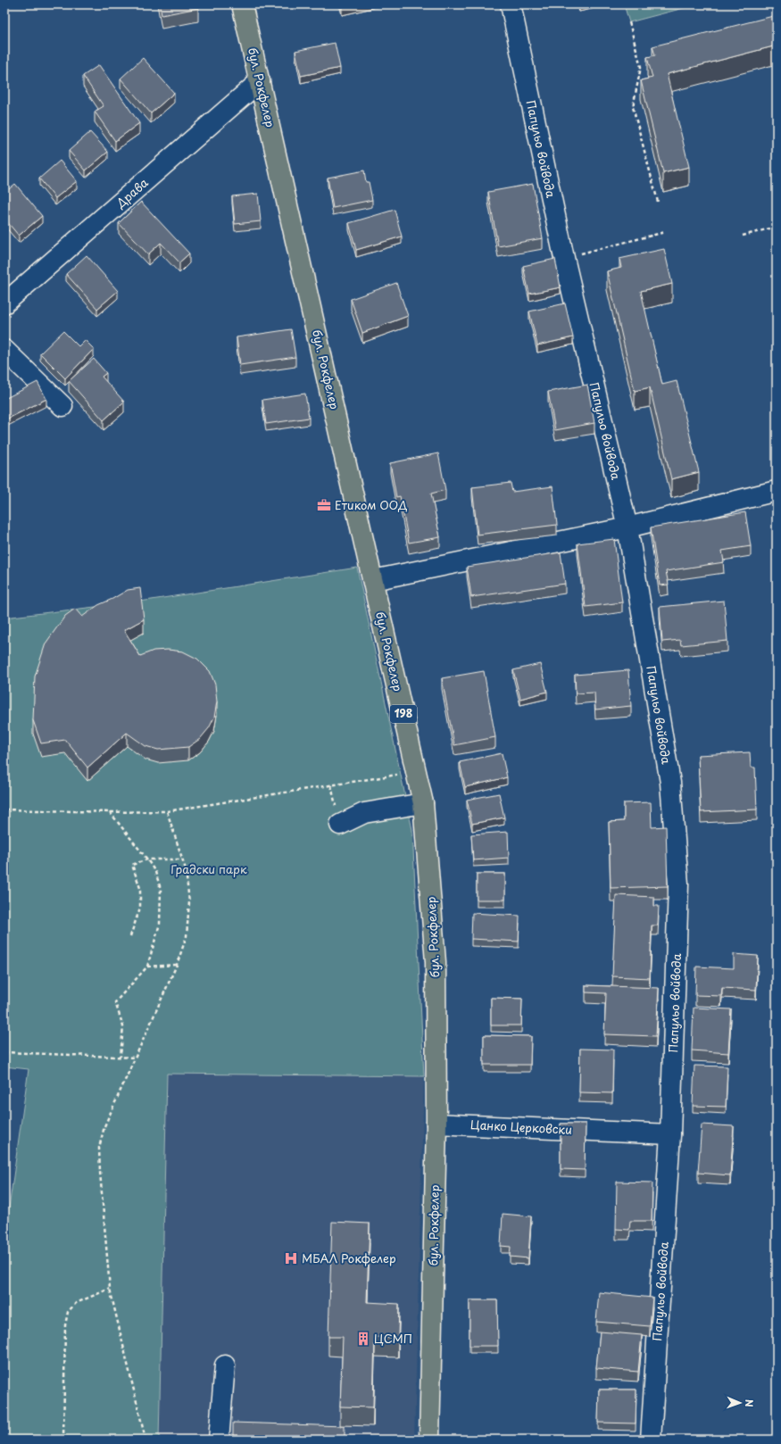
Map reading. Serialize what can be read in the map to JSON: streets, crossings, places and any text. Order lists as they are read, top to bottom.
{
  "streets": {
    "main road": ["бул. Рокфелер", "198"],
    "street": ["Папульо войвода", "Драва", "Цанко Церковски"]
  },
  "crossings": [
    ["бул. Рокфелер", "Драва"],
    ["бул. Рокфелер", "Цанко Церковски"],
    ["Папульо войвода", "Цанко Церковски"]
  ],
  "parks": ["Градски парк"],
  "places": {
    "office": ["Етиком ООД"],
    "hospital": ["МБАЛ Рокфелер"],
    "building": ["ЦСМП"]
  },
  "north": "right"
}
